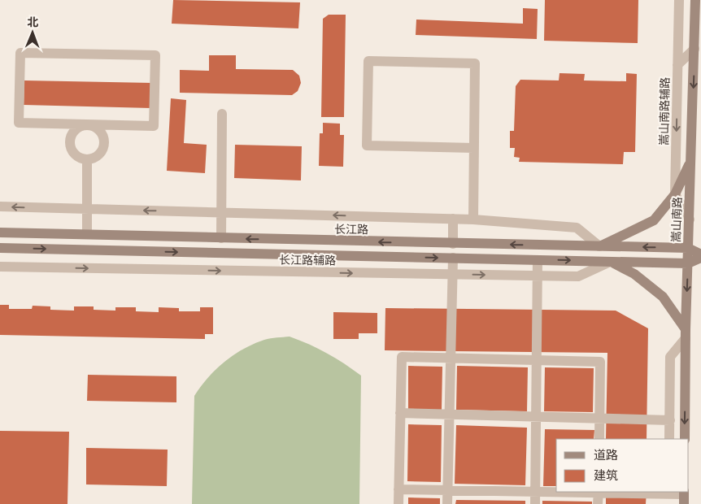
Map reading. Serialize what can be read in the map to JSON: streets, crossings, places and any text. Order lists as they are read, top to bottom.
{
  "streets": {
    "main road": ["嵩山南路", "长江路"],
    "street": ["嵩山南路辅路", "长江路辅路"]
  },
  "crossings": [
    ["嵩山南路", "长江路"]
  ],
  "one_way": ["嵩山南路辅路", "嵩山南路"],
  "legend": ["道路", "建筑"],
  "north": "top"
}
